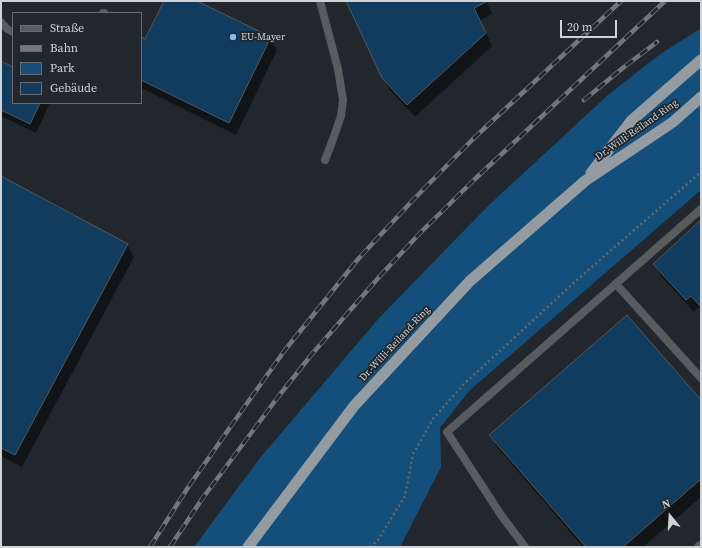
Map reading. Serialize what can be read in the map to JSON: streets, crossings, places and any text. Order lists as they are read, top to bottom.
{
  "streets": {
    "highway": ["Dr.-Willi-Reiland-Ring"]
  },
  "places": ["EU-Mayer"],
  "legend": [
    "Straße",
    "Bahn",
    "Park",
    "Gebäude"
  ],
  "scale_bar": "20 m",
  "north": "top"
}
